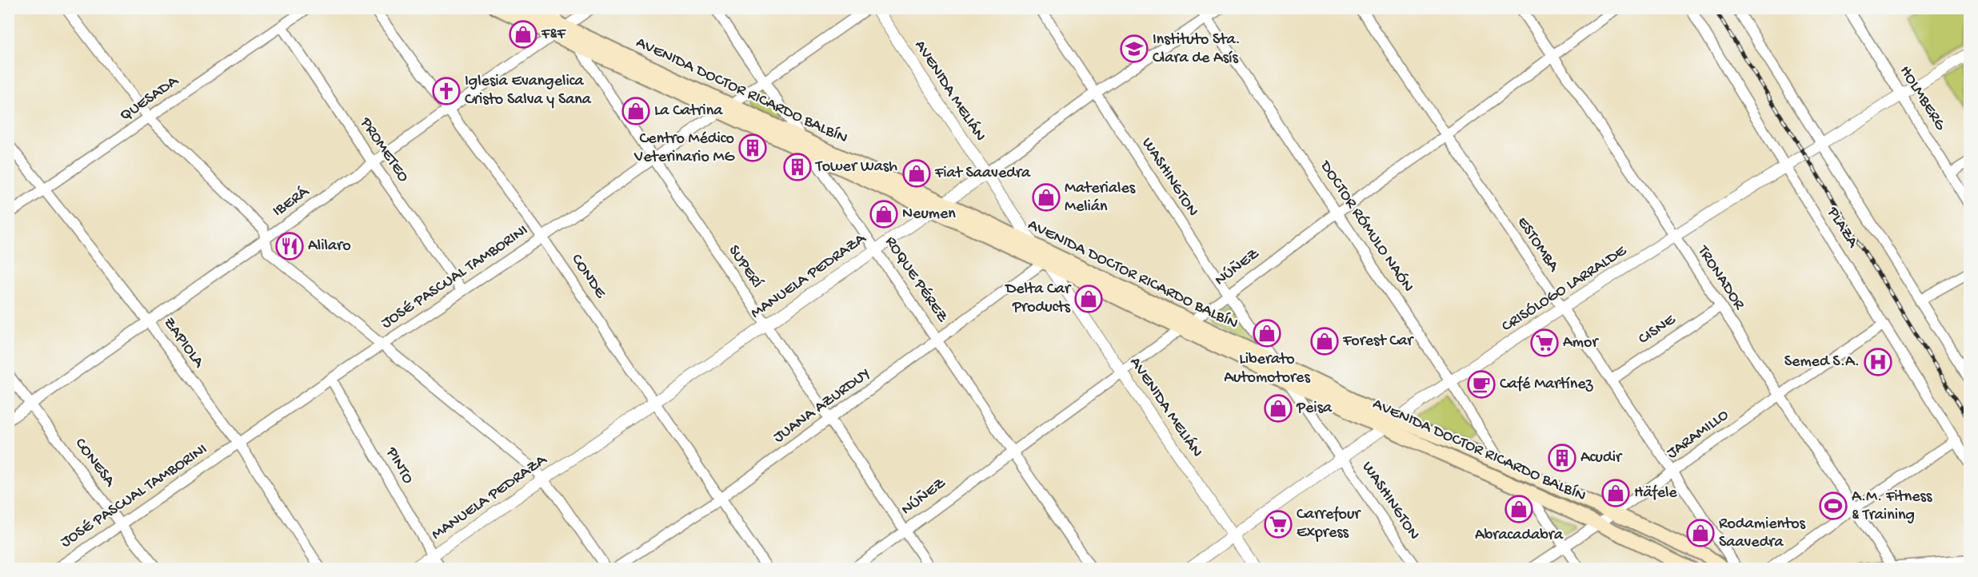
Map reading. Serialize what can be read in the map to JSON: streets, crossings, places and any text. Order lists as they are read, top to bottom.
{
  "streets": {
    "main road": ["AVENIDA DOCTOR RICARDO BALBÍN"],
    "street": [
      "AVENIDA MELIÁN",
      "HOLMBERG",
      "QUESADA",
      "PROMETEO",
      "WASHINGTON",
      "IBERÁ",
      "DOCTOR RÓMULO NAÓN",
      "PLAZA",
      "ESTOMBA",
      "SUPERÍ",
      "NÚÑEZ",
      "CONDE",
      "MANUELA PEDRAZA",
      "JOSÉ PASCUAL TAMBORINI",
      "TRONADOR",
      "ROQUE PÉREZ",
      "CRISÓLOGO LARRALDE",
      "CISNE",
      "ZAPIOLA",
      "JUANA AZURDUY",
      "JARAMILLO",
      "CONESA",
      "PINTO"
    ]
  },
  "crossings": [
    ["AVENIDA DOCTOR RICARDO BALBÍN", "AVENIDA MELIÁN"],
    ["AVENIDA DOCTOR RICARDO BALBÍN", "WASHINGTON"],
    ["AVENIDA DOCTOR RICARDO BALBÍN", "IBERÁ"],
    ["AVENIDA DOCTOR RICARDO BALBÍN", "DOCTOR RÓMULO NAÓN"],
    ["AVENIDA DOCTOR RICARDO BALBÍN", "SUPERÍ"],
    ["AVENIDA DOCTOR RICARDO BALBÍN", "NÚÑEZ"],
    ["AVENIDA DOCTOR RICARDO BALBÍN", "MANUELA PEDRAZA"],
    ["AVENIDA DOCTOR RICARDO BALBÍN", "JOSÉ PASCUAL TAMBORINI"],
    ["AVENIDA DOCTOR RICARDO BALBÍN", "ROQUE PÉREZ"],
    ["AVENIDA DOCTOR RICARDO BALBÍN", "CRISÓLOGO LARRALDE"],
    ["AVENIDA DOCTOR RICARDO BALBÍN", "JUANA AZURDUY"],
    ["AVENIDA DOCTOR RICARDO BALBÍN", "JARAMILLO"],
    ["AVENIDA MELIÁN", "NÚÑEZ"],
    ["AVENIDA MELIÁN", "MANUELA PEDRAZA"],
    ["AVENIDA MELIÁN", "CRISÓLOGO LARRALDE"],
    ["AVENIDA MELIÁN", "JUANA AZURDUY"],
    ["HOLMBERG", "CRISÓLOGO LARRALDE"],
    ["QUESADA", "PROMETEO"],
    ["QUESADA", "ZAPIOLA"],
    ["PROMETEO", "IBERÁ"],
    ["PROMETEO", "JOSÉ PASCUAL TAMBORINI"],
    ["WASHINGTON", "NÚÑEZ"],
    ["WASHINGTON", "MANUELA PEDRAZA"],
    ["WASHINGTON", "CRISÓLOGO LARRALDE"],
    ["IBERÁ", "CONDE"],
    ["IBERÁ", "ZAPIOLA"],
    ["IBERÁ", "CONESA"],
    ["DOCTOR RÓMULO NAÓN", "NÚÑEZ"],
    ["DOCTOR RÓMULO NAÓN", "MANUELA PEDRAZA"],
    ["DOCTOR RÓMULO NAÓN", "CRISÓLOGO LARRALDE"],
    ["PLAZA", "CRISÓLOGO LARRALDE"],
    ["PLAZA", "JARAMILLO"],
    ["ESTOMBA", "NÚÑEZ"],
    ["ESTOMBA", "CRISÓLOGO LARRALDE"],
    ["ESTOMBA", "CISNE"],
    ["ESTOMBA", "JARAMILLO"],
    ["SUPERÍ", "NÚÑEZ"],
    ["SUPERÍ", "MANUELA PEDRAZA"],
    ["SUPERÍ", "JOSÉ PASCUAL TAMBORINI"],
    ["SUPERÍ", "JUANA AZURDUY"],
    ["NÚÑEZ", "TRONADOR"],
    ["NÚÑEZ", "ROQUE PÉREZ"],
    ["CONDE", "MANUELA PEDRAZA"],
    ["CONDE", "JOSÉ PASCUAL TAMBORINI"],
    ["CONDE", "JUANA AZURDUY"],
    ["MANUELA PEDRAZA", "ROQUE PÉREZ"],
    ["MANUELA PEDRAZA", "PINTO"],
    ["JOSÉ PASCUAL TAMBORINI", "ROQUE PÉREZ"],
    ["JOSÉ PASCUAL TAMBORINI", "ZAPIOLA"],
    ["JOSÉ PASCUAL TAMBORINI", "CONESA"],
    ["JOSÉ PASCUAL TAMBORINI", "PINTO"],
    ["TRONADOR", "CRISÓLOGO LARRALDE"],
    ["TRONADOR", "CISNE"],
    ["TRONADOR", "JARAMILLO"],
    ["ROQUE PÉREZ", "JUANA AZURDUY"]
  ],
  "places": {
    "shop": [
      "F&F",
      "La Catrina",
      "Fiat Saavedra",
      "Materiales Melián",
      "Neumen",
      "Delta Car Products",
      "Liberato Automotores",
      "Forest Car",
      "Peisa",
      "Häfele",
      "Abracadabra",
      "Rodamientos Saavedra"
    ],
    "school or university": ["Instituto Sta. Clara de Asís"],
    "church": ["Iglesia Evangelica Cristo Salva y Sana"],
    "building": ["Centro Médico Veterinario MG", "Tower Wash", "Acudir"],
    "restaurant": ["Alilaro"],
    "supermarket": ["Amor", "Carrefour Express"],
    "hospital": ["Semed S.A."],
    "cafe": ["Café Martínez"],
    "sports": ["A.M. Fitness & Training"]
  }
}
